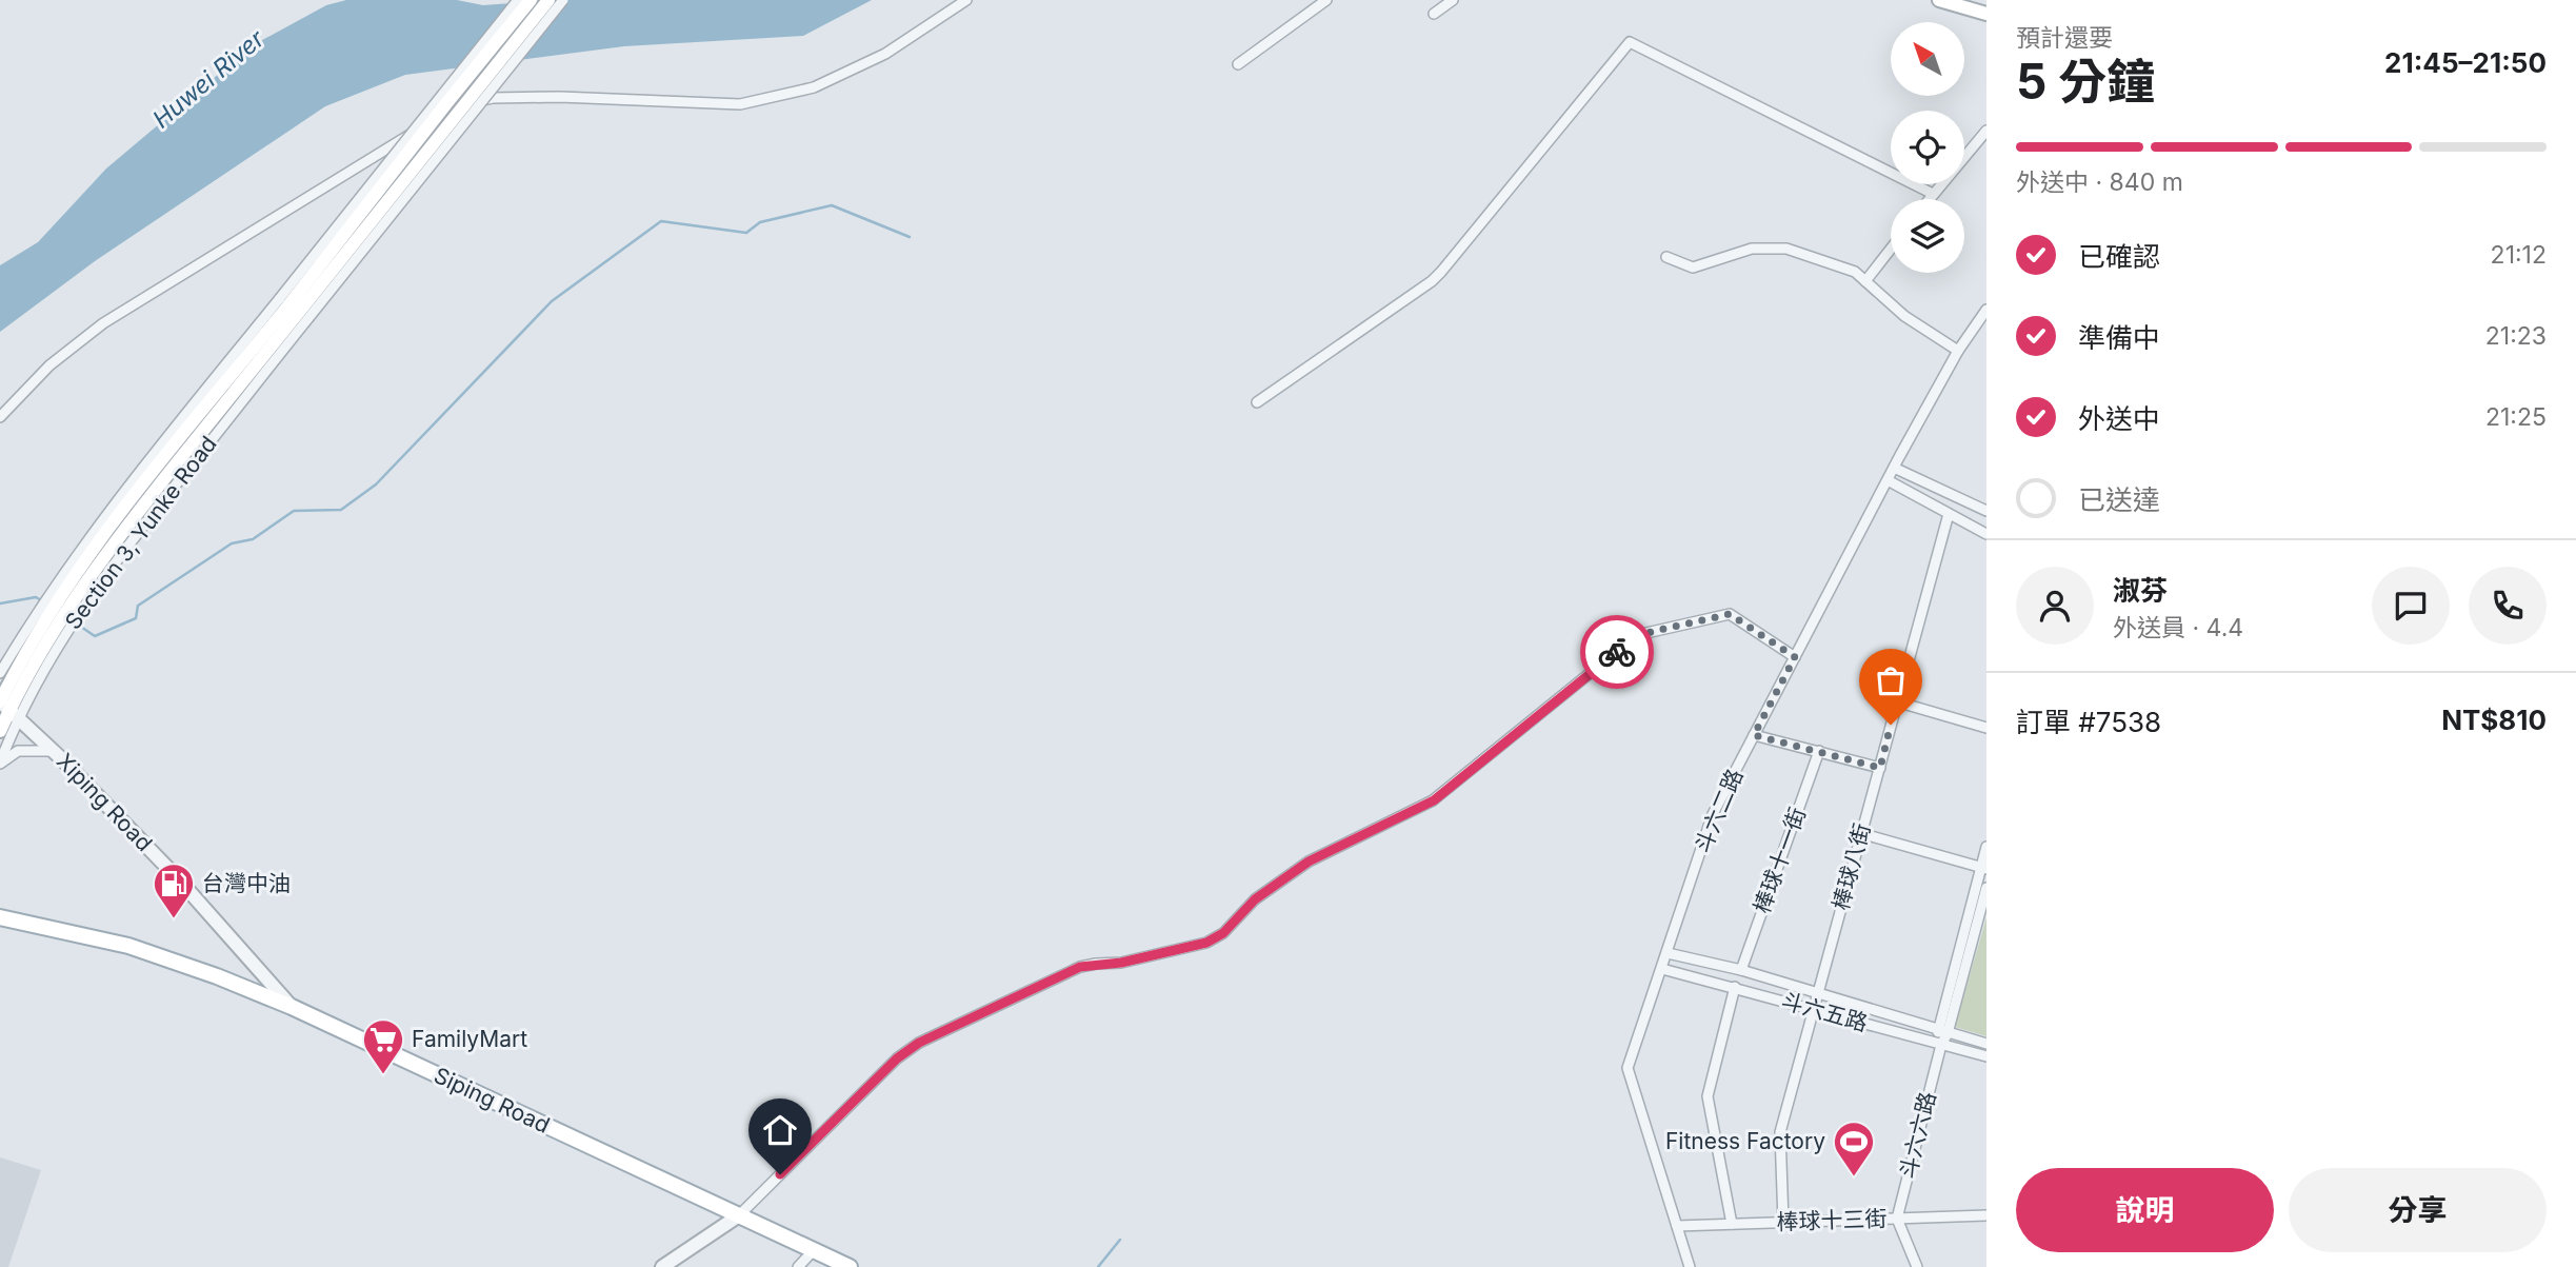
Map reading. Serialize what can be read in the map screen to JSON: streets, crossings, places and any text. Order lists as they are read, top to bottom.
{
  "streets": {
    "main road": ["Section 3, Yunke Road", "Siping Road"],
    "street": [
      "Xiping Road",
      "斗六二路",
      "棒球十一街",
      "棒球八街",
      "斗六五路",
      "斗六六路",
      "棒球十三街"
    ]
  },
  "crossings": [
    ["Section 3, Yunke Road", "Xiping Road"],
    ["Xiping Road", "Siping Road"],
    ["斗六二路", "斗六五路"],
    ["斗六二路", "棒球十三街"],
    ["棒球十一街", "斗六五路"],
    ["棒球八街", "斗六五路"],
    ["棒球八街", "棒球十三街"],
    ["斗六五路", "斗六六路"],
    ["斗六六路", "棒球十三街"]
  ],
  "water": ["Huwei River"],
  "places": {
    "fuel station": ["台灣中油"],
    "supermarket": ["FamilyMart"],
    "sports": ["Fitness Factory"]
  },
  "north": "top left",
  "page": {
    "heading": ["5 分鐘", "預計還要", "21:45–21:50"],
    "panel": [
      "淑芬",
      "外送員 · 4.4",
      "訂單 #7538",
      "NT$810"
    ],
    "bar": "外送中 · 840 m",
    "list": [
      ["已確認", "21:12"],
      ["準備中", "21:23"],
      ["外送中", "21:25"],
      "已送達"
    ],
    "buttons": ["說明", "分享"]
  }
}
